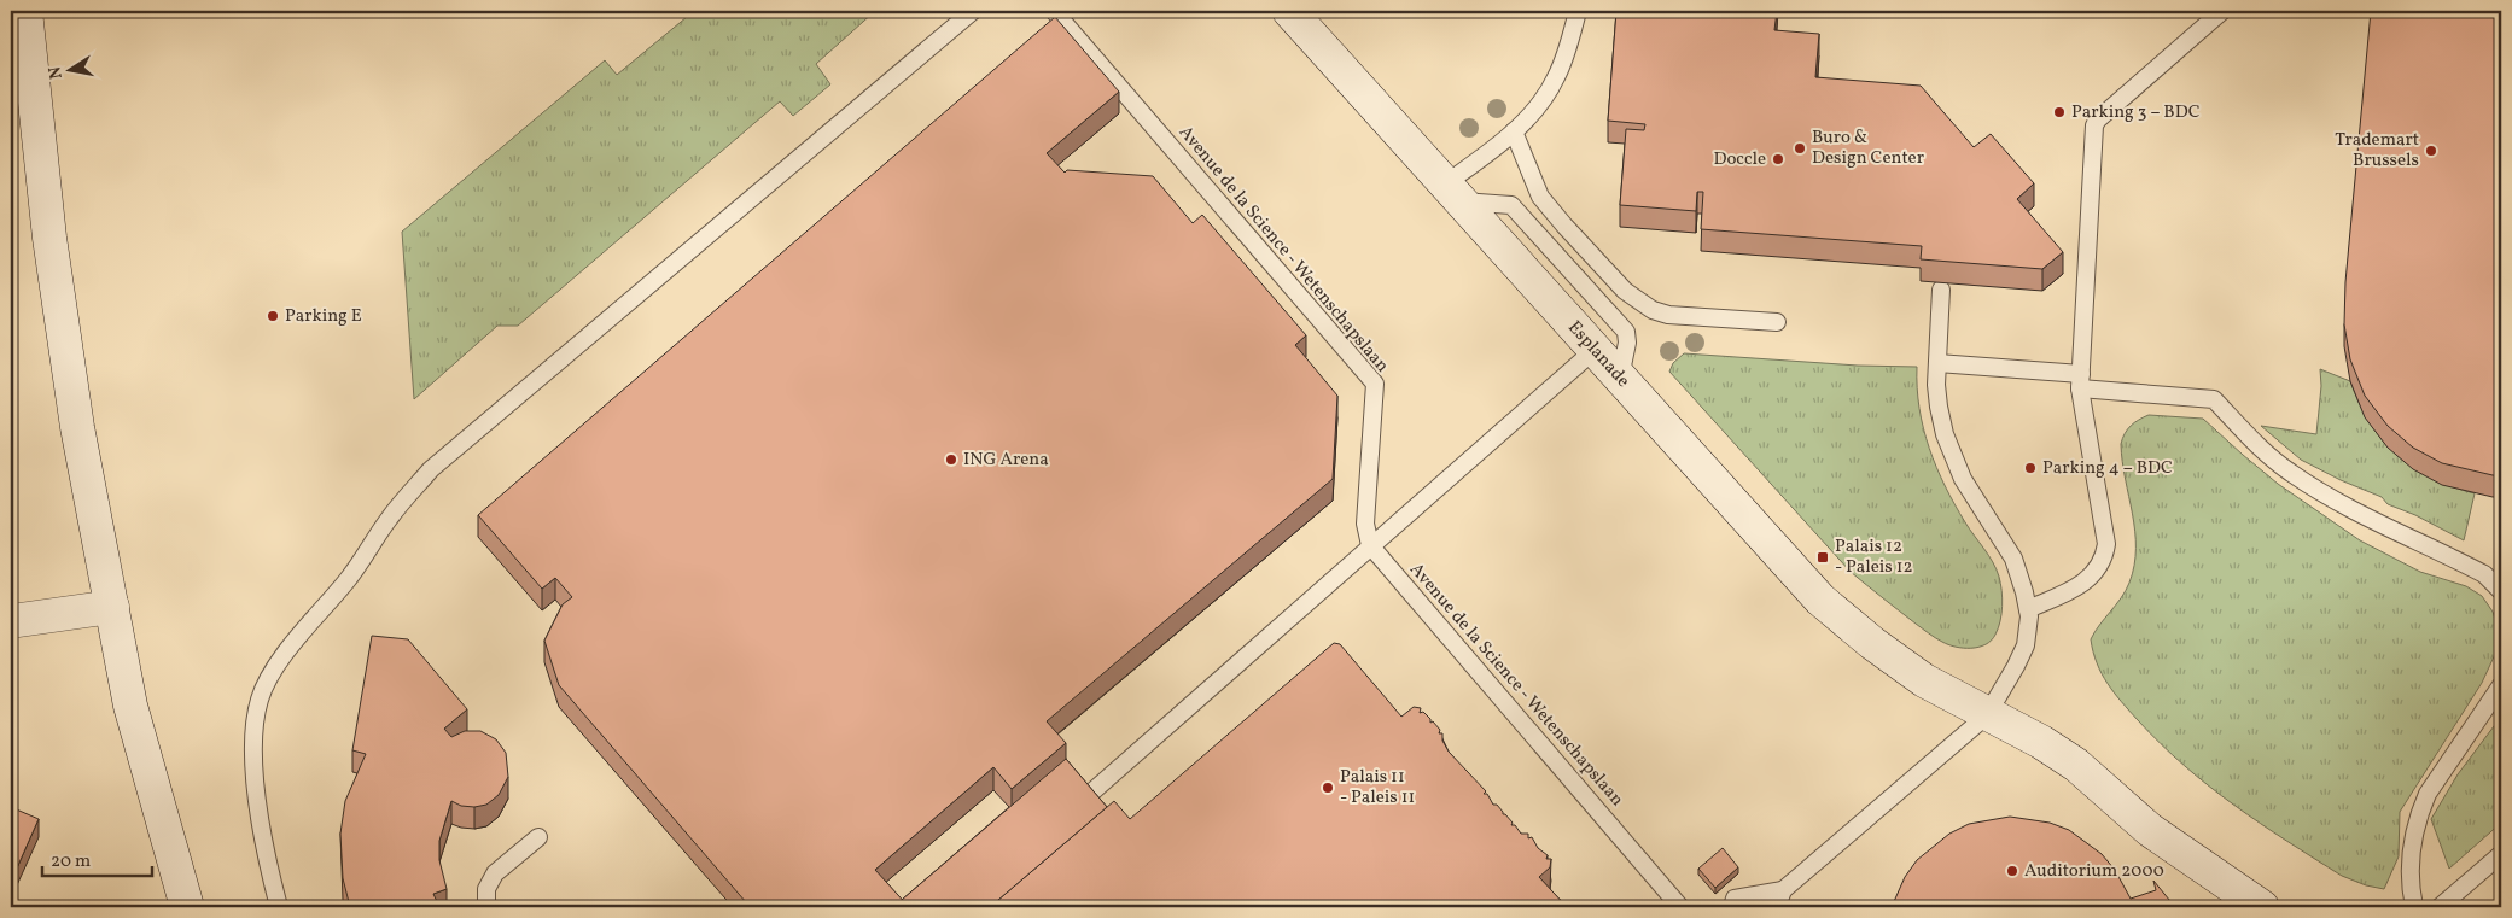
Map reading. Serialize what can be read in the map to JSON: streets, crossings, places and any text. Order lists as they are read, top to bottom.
{
  "streets": {
    "street": ["Esplanade"],
    "lane": ["Avenue de la Science - Wetenschapslaan"]
  },
  "places": {
    "other": [
      "Parking 3 – BDC",
      "Buro & Design Center",
      "Trademart Brussels",
      "Doccle",
      "Parking E",
      "ING Arena",
      "Parking 4 – BDC",
      "Palais 11 - Paleis 11",
      "Auditorium 2000"
    ],
    "transit": ["Palais 12 - Paleis 12"]
  },
  "scale_bar": "20 m",
  "north": "left"
}
